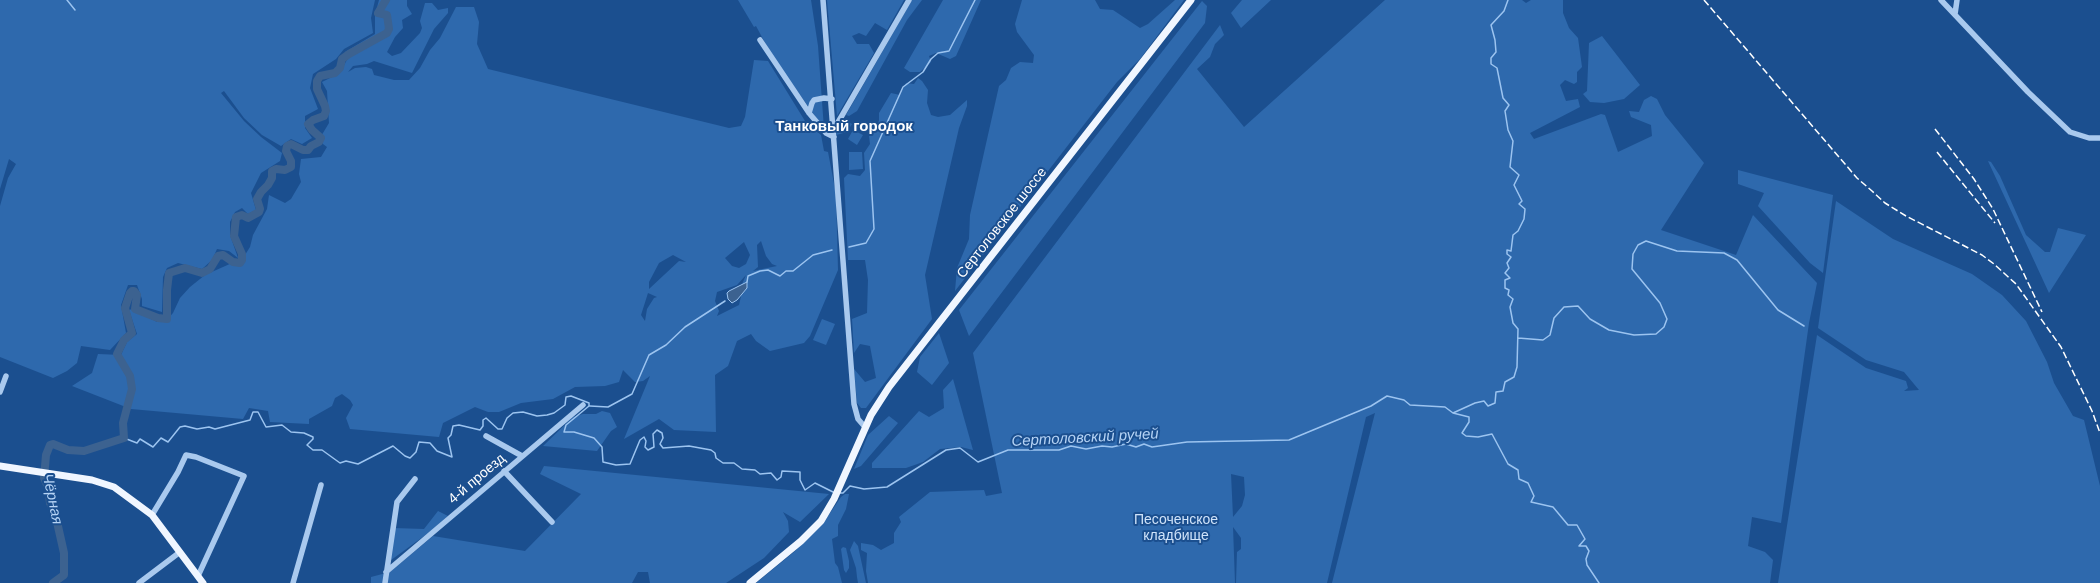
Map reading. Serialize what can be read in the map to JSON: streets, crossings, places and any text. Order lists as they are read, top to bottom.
{
  "streets": {
    "main road": ["Сертоловское шоссе"],
    "street": ["4-й проезд"]
  },
  "districts": ["Танковый городок"],
  "water": ["Сертоловский ручей", "Чёрная"],
  "parks": ["Песоченское кладбище"]
}
